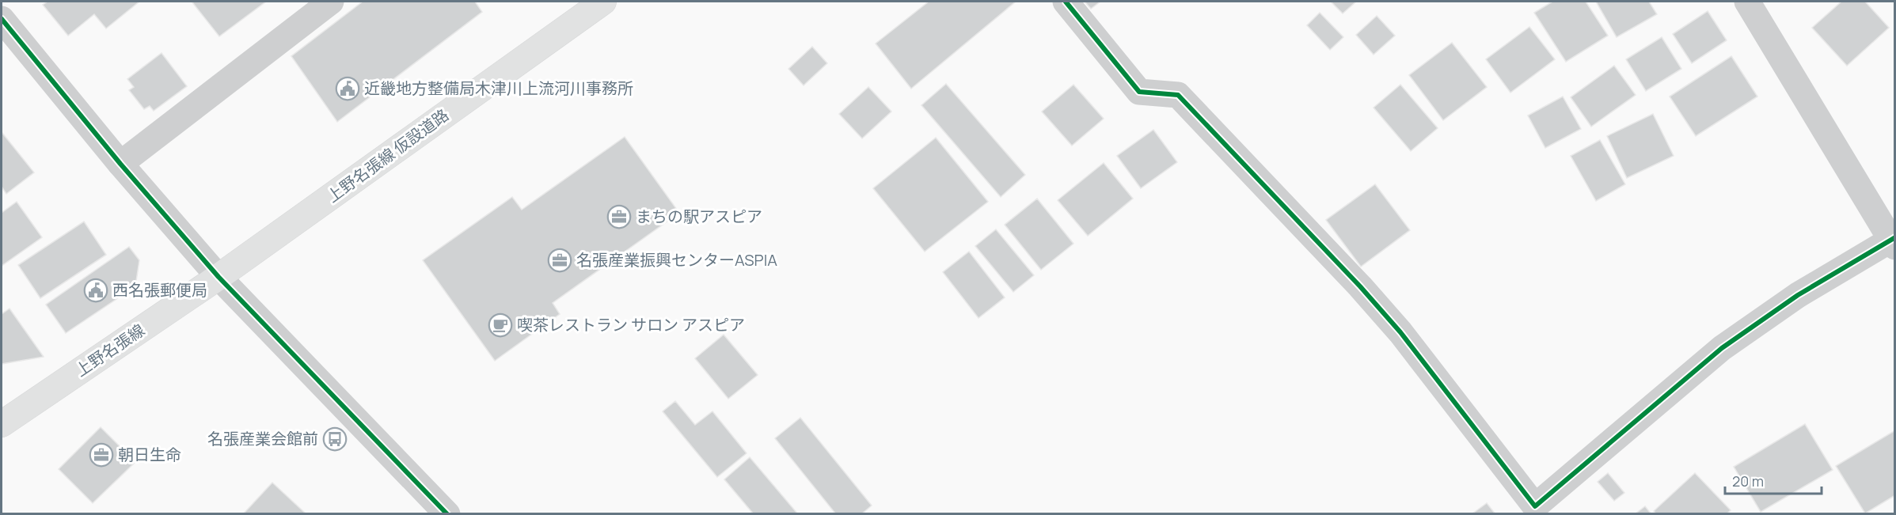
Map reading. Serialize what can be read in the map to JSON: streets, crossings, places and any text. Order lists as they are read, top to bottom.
{
  "streets": {
    "main road": ["上野名張線 仮設道路", "上野名張線"]
  },
  "crossings": [
    ["上野名張線 仮設道路", "上野名張線"]
  ],
  "places": {
    "public building": ["近畿地方整備局木津川上流河川事務所", "西名張郵便局"],
    "office": ["まちの駅アスピア", "名張産業振興センターASPIA", "朝日生命"],
    "cafe": ["喫茶レストラン サロン アスピア"],
    "bus stop": ["名張産業会館前"]
  },
  "scale_bar": "20 m"
}
